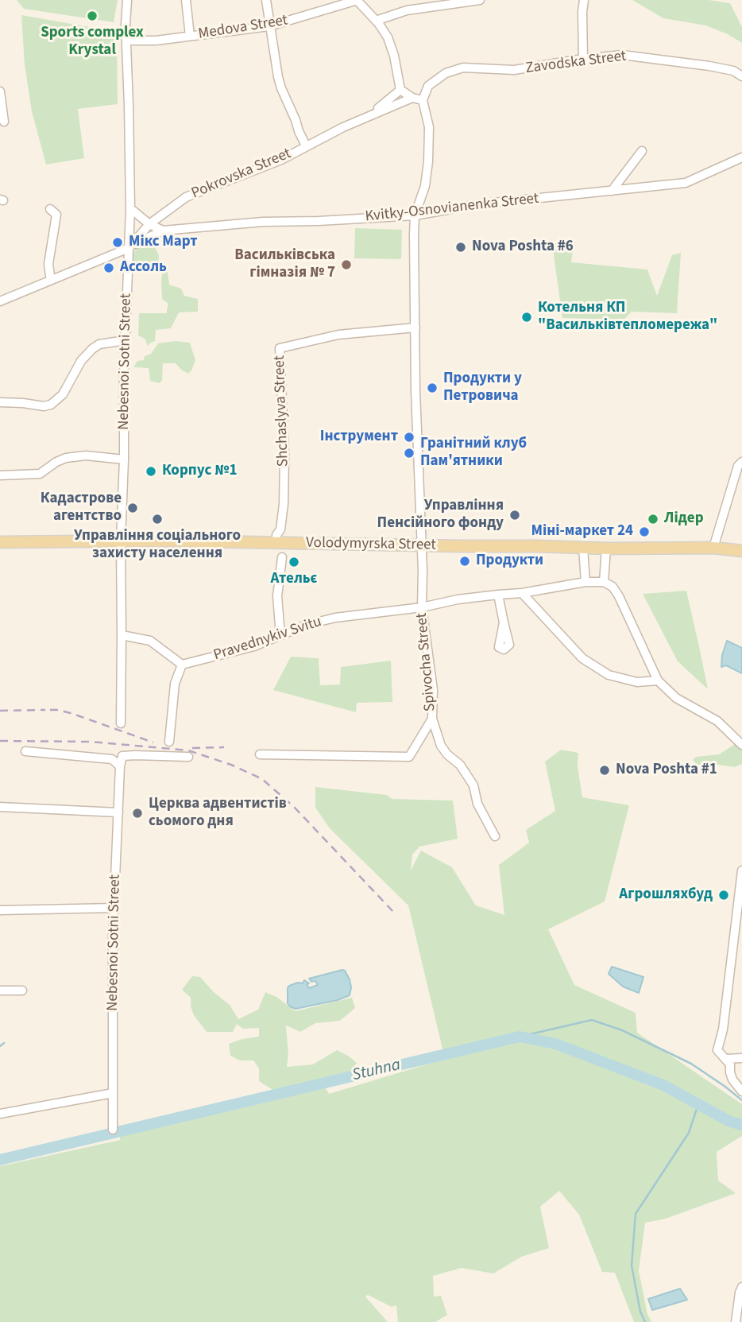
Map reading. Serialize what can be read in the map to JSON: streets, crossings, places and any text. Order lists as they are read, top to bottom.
{
  "streets": {
    "main road": ["Volodymyrska Street"],
    "street": [
      "Medova Street",
      "Zavodska Street",
      "Pokrovska Street",
      "Kvitky-Osnovianenka Street",
      "Nebesnoi Sotni Street",
      "Shchaslyva Street",
      "Pravednykiv Svitu",
      "Spivocha Street"
    ]
  },
  "crossings": [
    ["Medova Street", "Nebesnoi Sotni Street"],
    ["Pokrovska Street", "Nebesnoi Sotni Street"],
    ["Nebesnoi Sotni Street", "Volodymyrska Street"],
    ["Shchaslyva Street", "Volodymyrska Street"],
    ["Volodymyrska Street", "Spivocha Street"],
    ["Pravednykiv Svitu", "Spivocha Street"]
  ],
  "water": ["Stuhna"],
  "places": [
    "Sports complex Krystal",
    "Мікс Март",
    "Nova Poshta #6",
    "Васильківська гімназія № 7",
    "Ассоль",
    "Котельня КП \"Васильківтепломережа\"",
    "Продукти у Петровича",
    "Інструмент",
    "Гранітний клуб Пам'ятники",
    "Корпус №1",
    "Кадастрове агентство",
    "Управління Пенсійного фонду",
    "Управління соціального захисту населення",
    "Лідер",
    "Міні-маркет 24",
    "Продукти",
    "Ательє",
    "Nova Poshta #1",
    "Церква адвентистів сьомого дня",
    "Агрошляхбуд"
  ]
}
